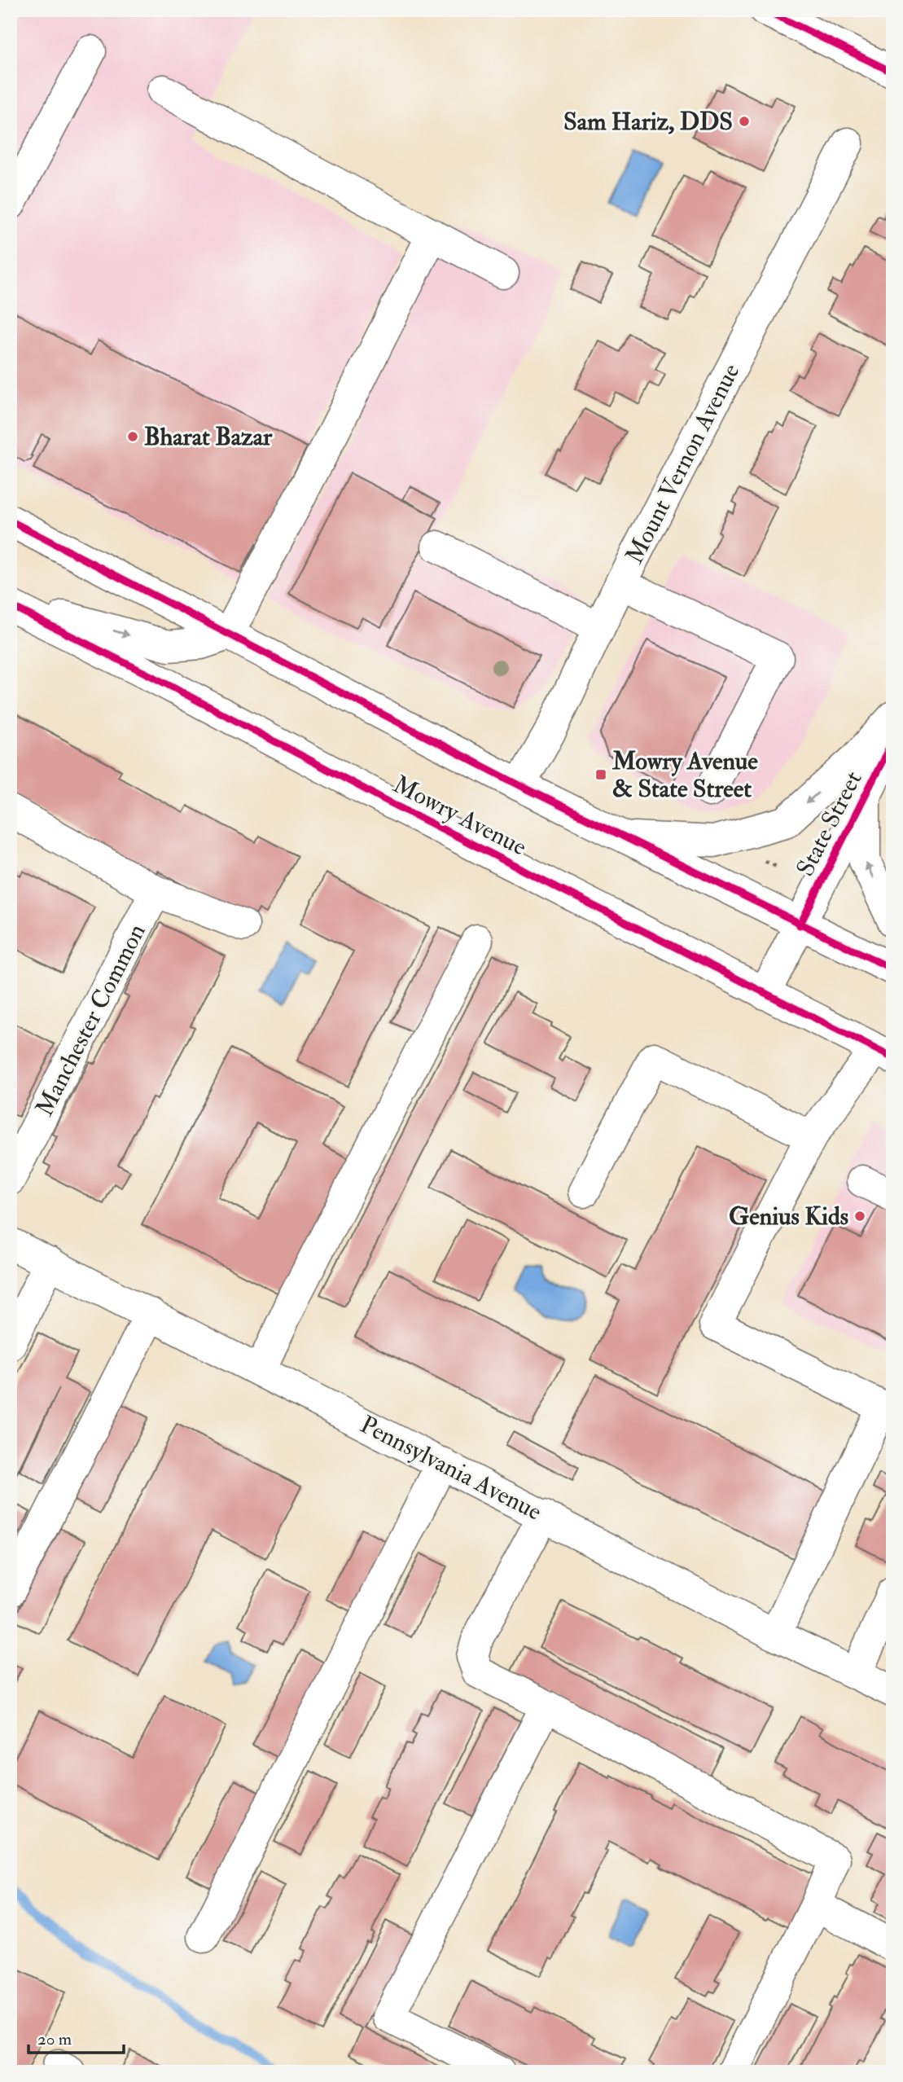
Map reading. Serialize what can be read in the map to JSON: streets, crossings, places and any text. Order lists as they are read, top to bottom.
{
  "streets": {
    "street": [
      "Mount Vernon Avenue",
      "Mowry Avenue",
      "State Street",
      "Manchester Common",
      "Pennsylvania Avenue"
    ]
  },
  "crossings": [
    ["Mowry Avenue", "State Street"]
  ],
  "places": {
    "other": ["Sam Hariz, DDS", "Bharat Bazar", "Genius Kids"],
    "transit": ["Mowry Avenue & State Street"]
  },
  "scale_bar": "20 m"
}
